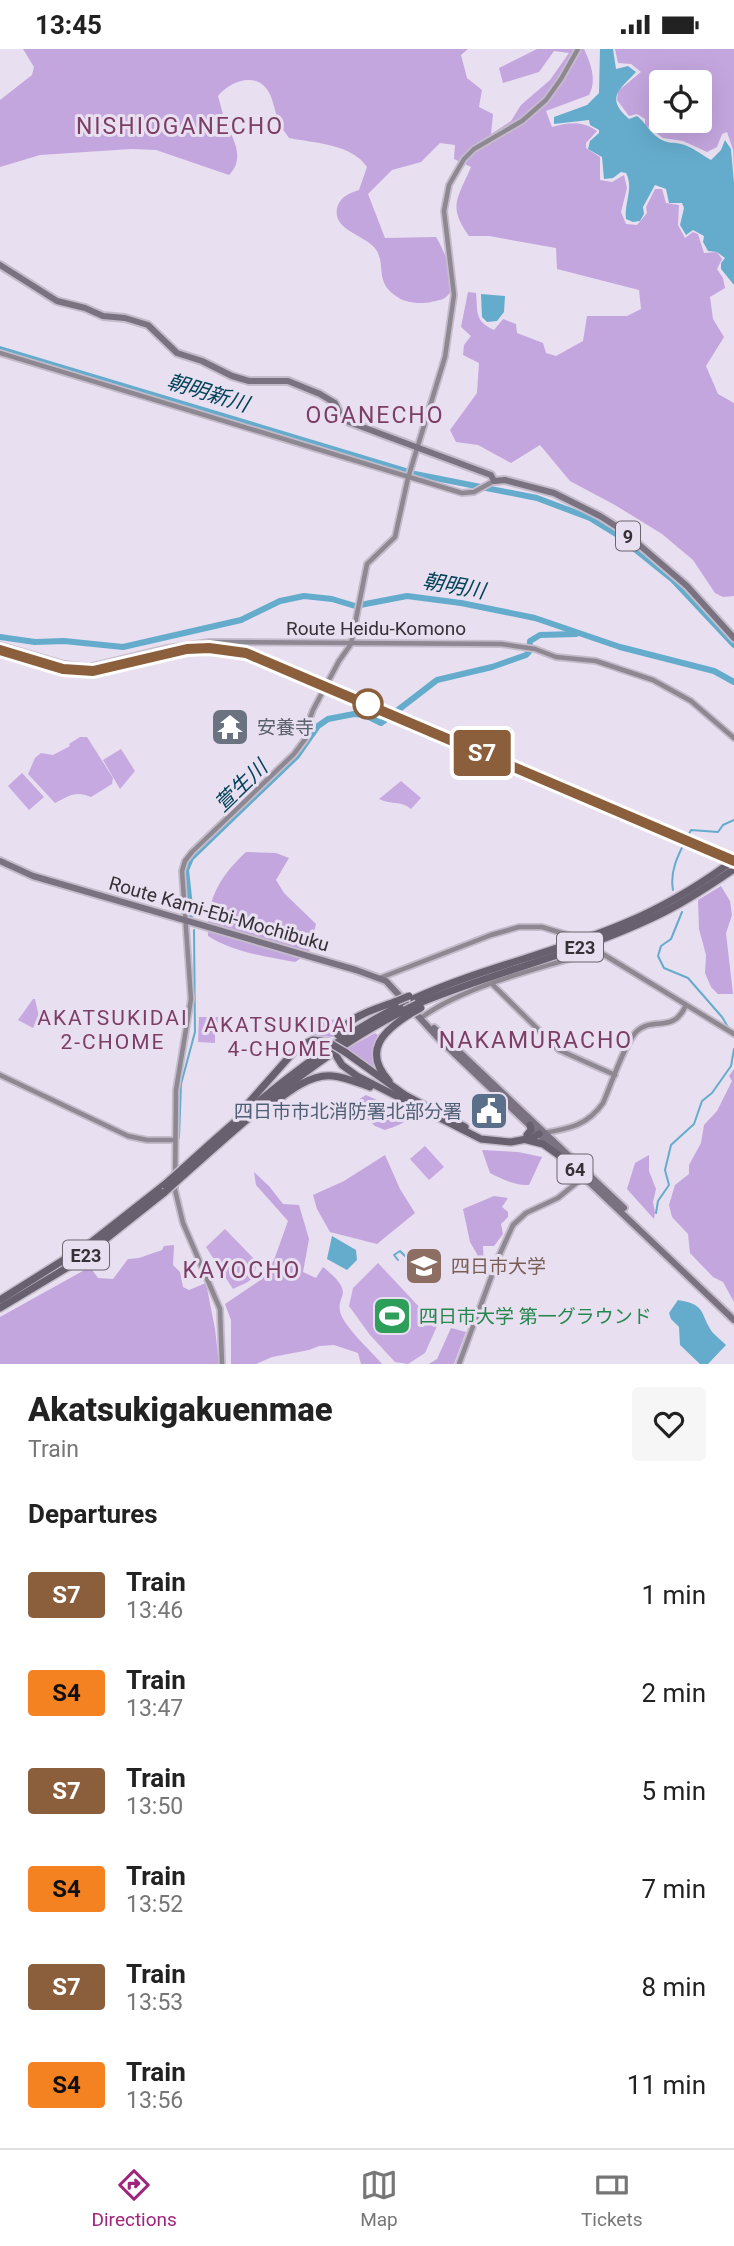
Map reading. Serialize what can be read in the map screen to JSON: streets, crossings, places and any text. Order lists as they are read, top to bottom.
{
  "streets": {
    "highway": ["E23"],
    "main road": ["9", "Route Kami-Ebi-Mochibuku", "64"],
    "street": ["Route Heidu-Komono"]
  },
  "crossings": [
    ["Route Kami-Ebi-Mochibuku", "E23"]
  ],
  "districts": [
    "NISHIOGANECHO",
    "OGANECHO",
    "AKATSUKIDAI 2-CHOME",
    "AKATSUKIDAI 4-CHOME",
    "NAKAMURACHO",
    "KAYOCHO"
  ],
  "water": ["朝明新川", "朝明川", "萱生川"],
  "places": {
    "temple": ["安養寺"],
    "public building": ["四日市市北消防署北部分署"],
    "school or university": ["四日市大学"],
    "sports": ["四日市大学 第一グラウンド"]
  },
  "page": {
    "status": "13:45",
    "on_map": "S7",
    "heading": [
      ["Akatsukigakuenmae", "Train"],
      "Departures"
    ],
    "list": [
      {
        "mark": "S7",
        "name": "Train",
        "note": "13:46",
        "value": "1 min"
      },
      {
        "mark": "S4",
        "name": "Train",
        "note": "13:47",
        "value": "2 min"
      },
      {
        "mark": "S7",
        "name": "Train",
        "note": "13:50",
        "value": "5 min"
      },
      {
        "mark": "S4",
        "name": "Train",
        "note": "13:52",
        "value": "7 min"
      },
      {
        "mark": "S7",
        "name": "Train",
        "note": "13:53",
        "value": "8 min"
      },
      {
        "mark": "S4",
        "name": "Train",
        "note": "13:56",
        "value": "11 min"
      }
    ],
    "tabs": ["Directions", "Map", "Tickets"]
  }
}
